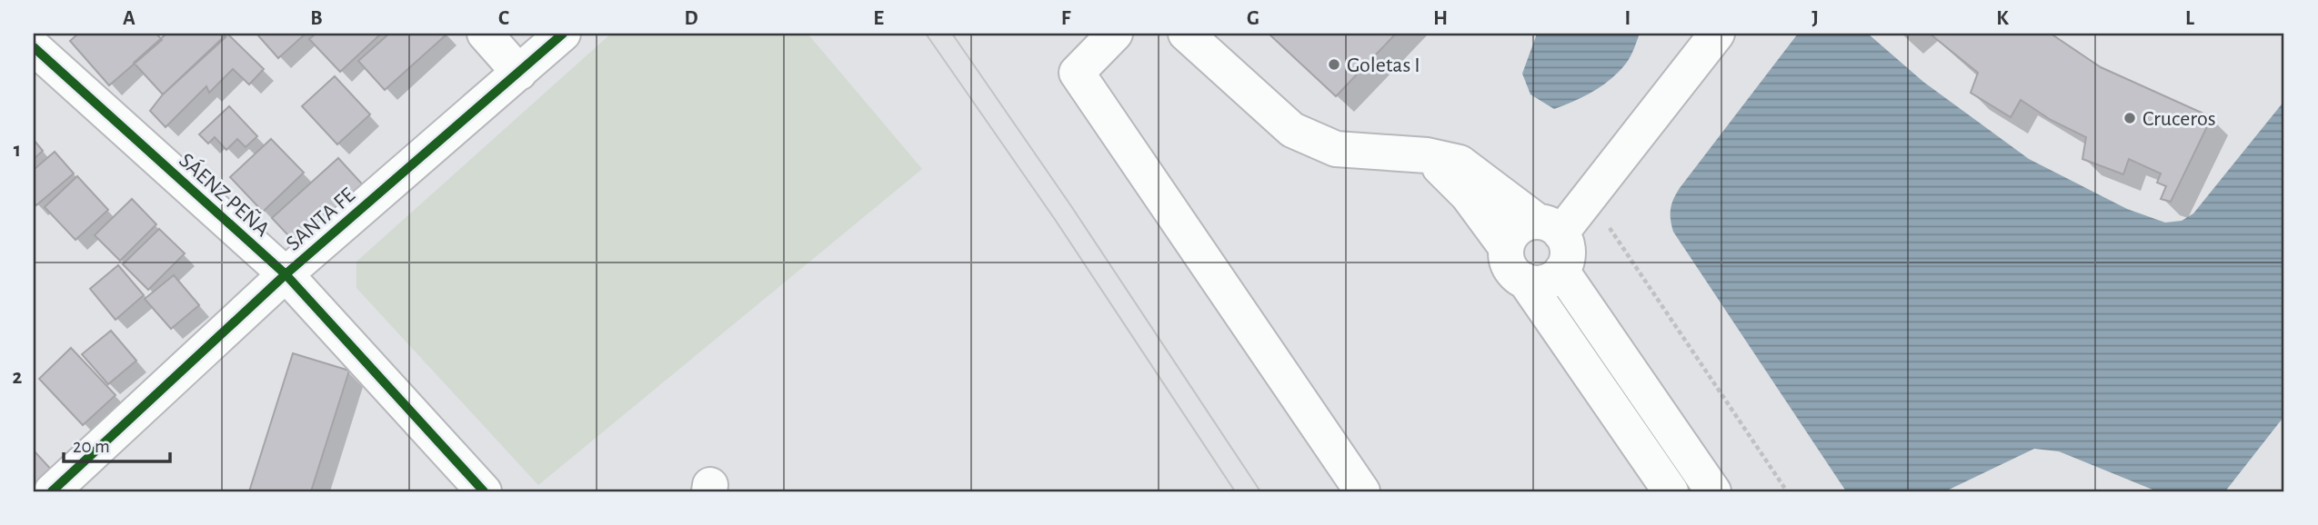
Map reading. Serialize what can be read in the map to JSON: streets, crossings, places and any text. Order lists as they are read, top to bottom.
{
  "streets": {
    "street": ["SÁENZ PEÑA", "SANTA FE"]
  },
  "crossings": [
    ["SÁENZ PEÑA", "SANTA FE"]
  ],
  "places": ["Goletas I", "Cruceros"],
  "scale_bar": "20 m",
  "grid": {
    "columns": [
      "A",
      "B",
      "C",
      "D",
      "E",
      "F",
      "G",
      "H",
      "I",
      "J",
      "K",
      "L"
    ],
    "rows": ["1", "2"]
  }
}
